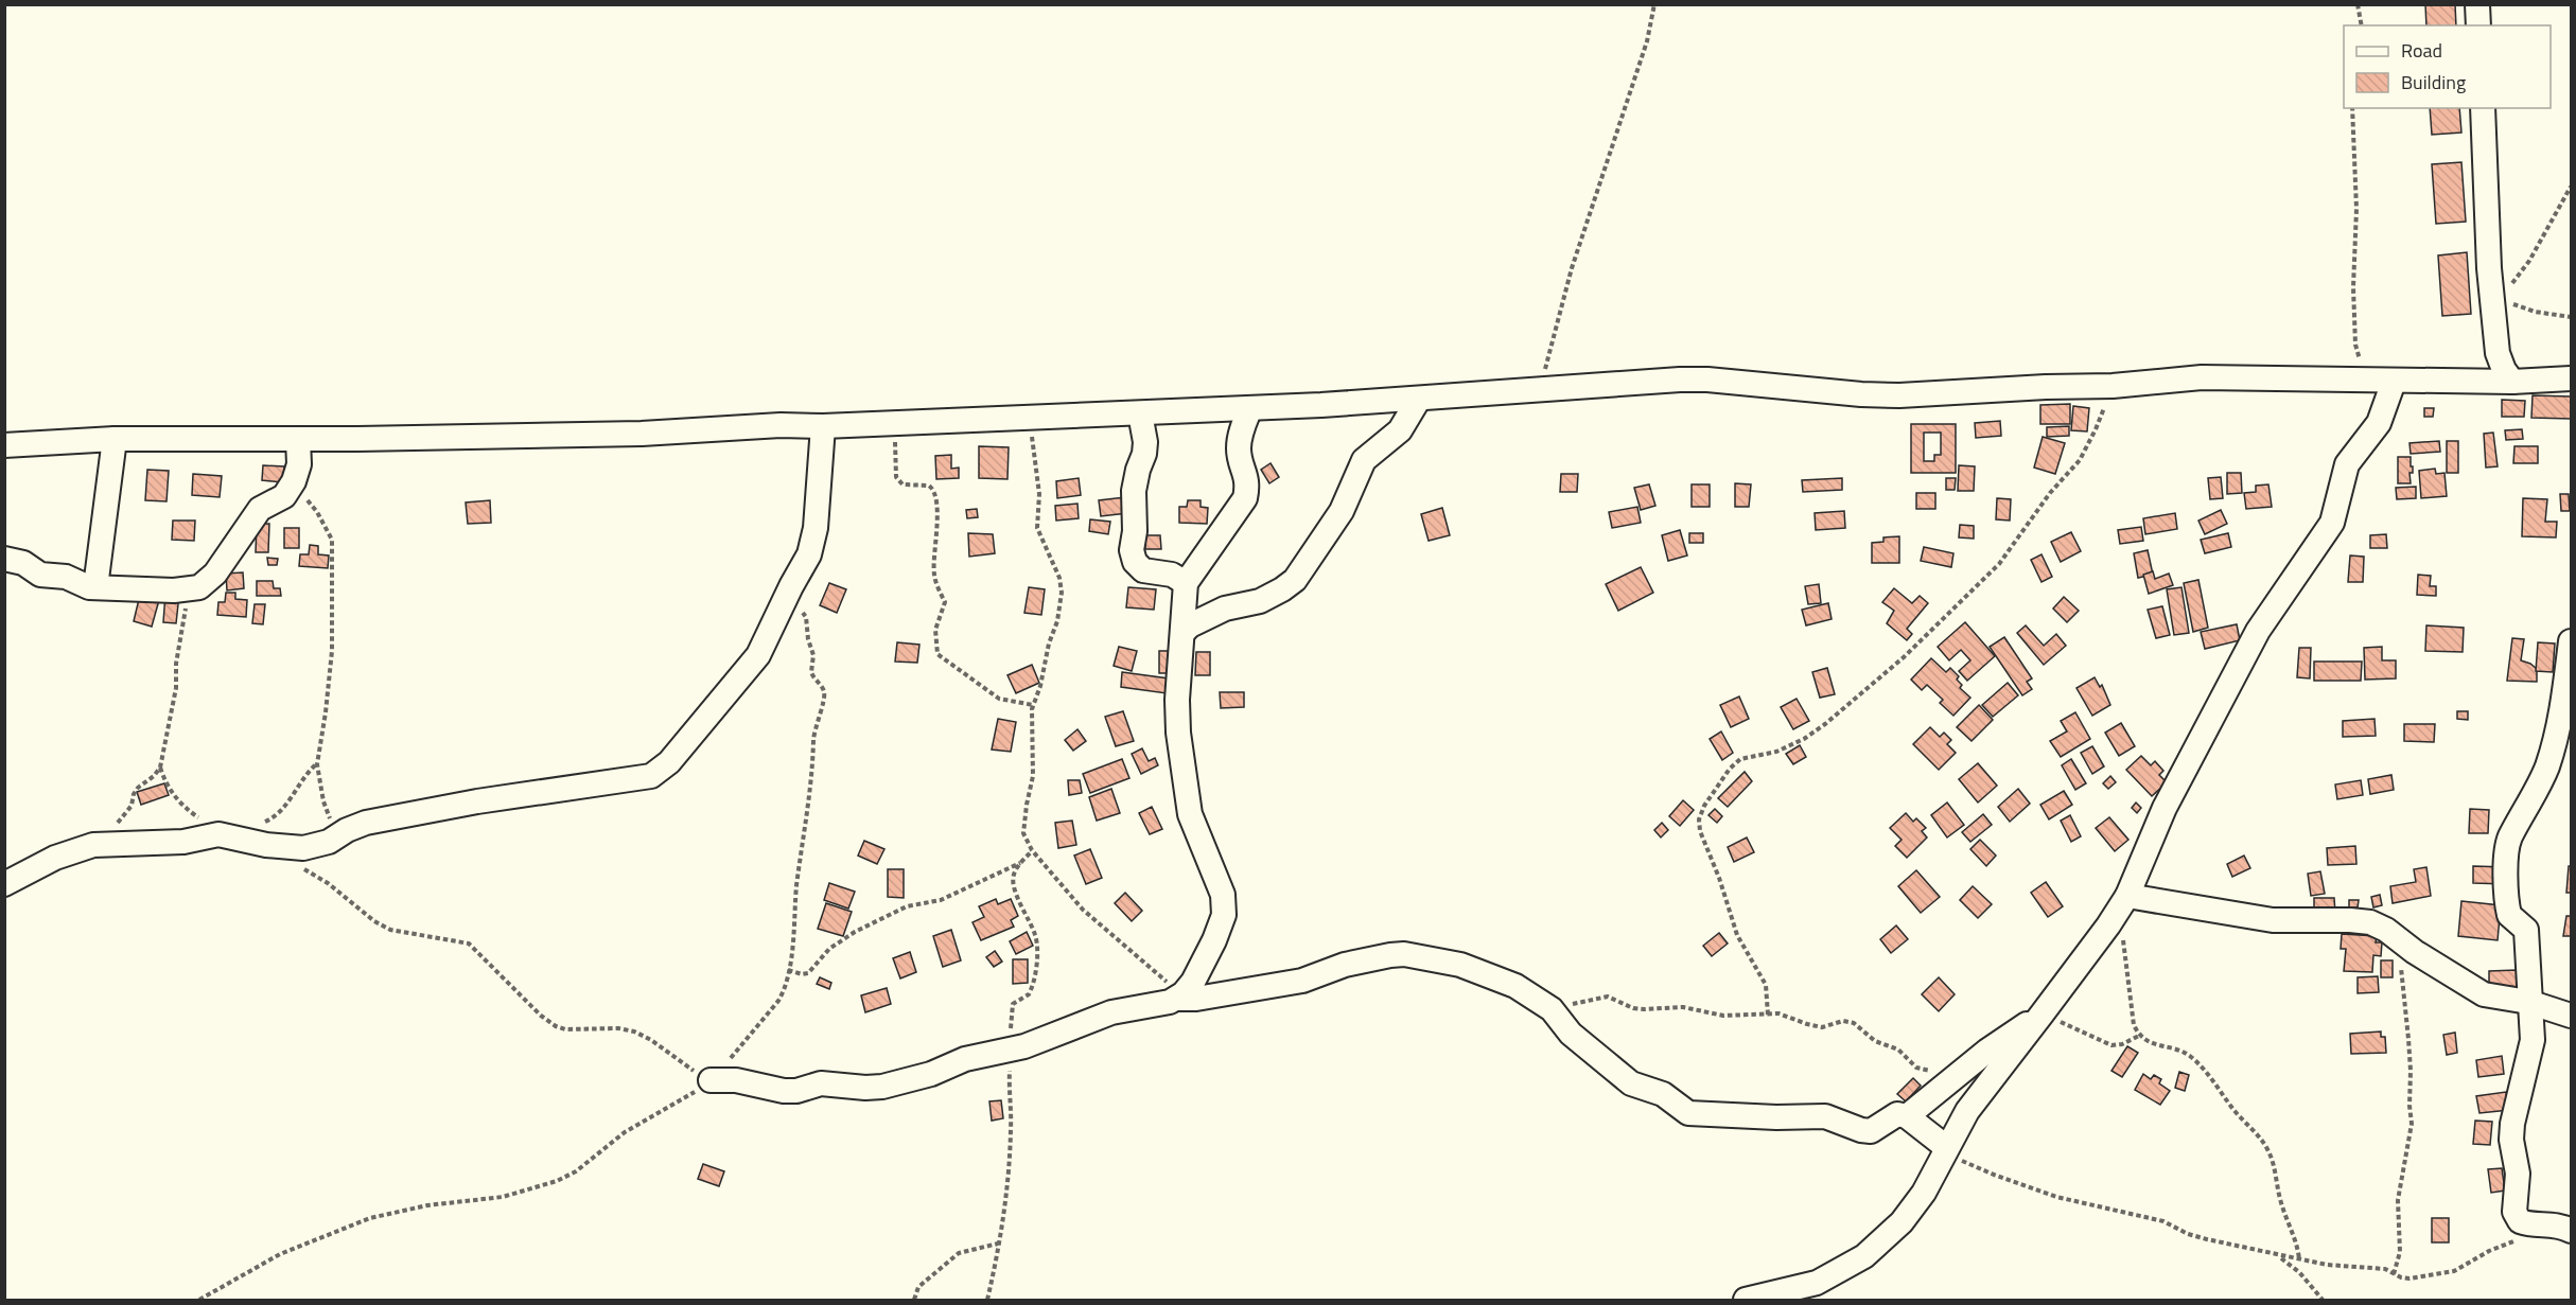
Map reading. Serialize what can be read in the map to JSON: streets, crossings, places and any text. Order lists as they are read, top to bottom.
{
  "legend": ["Road", "Building"]
}
